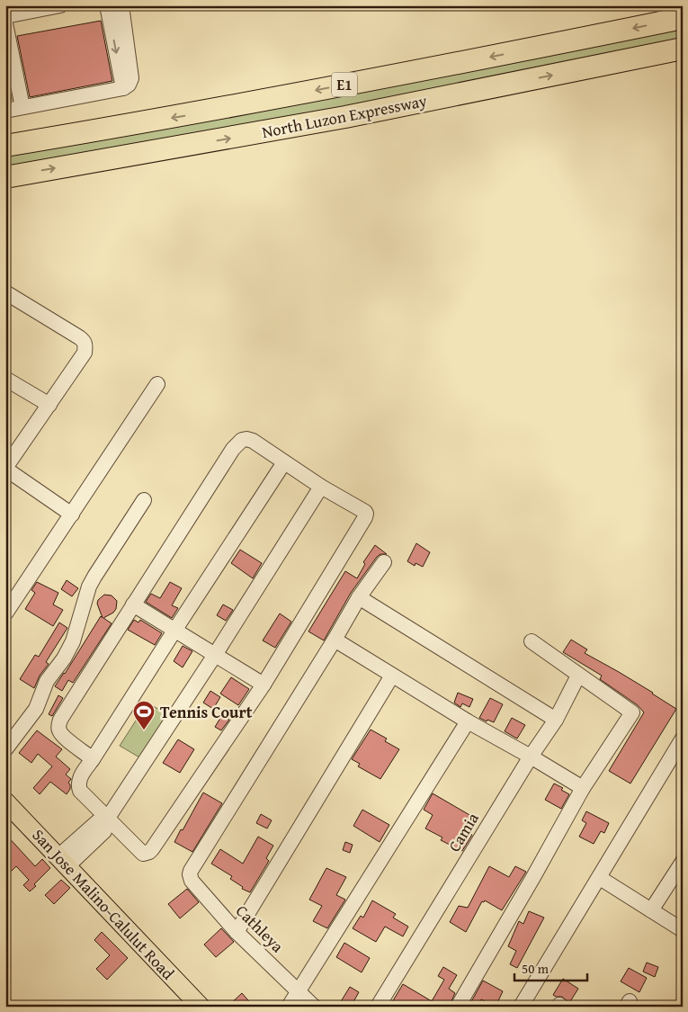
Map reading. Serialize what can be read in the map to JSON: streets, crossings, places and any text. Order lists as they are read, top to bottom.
{
  "streets": {
    "highway": ["E1", "North Luzon Expressway"],
    "main road": ["San Jose Malino-Calulut Road"],
    "street": ["Camia", "Cathleya"]
  },
  "places": {
    "sports": ["Tennis Court"]
  },
  "scale_bar": "50 m"
}
